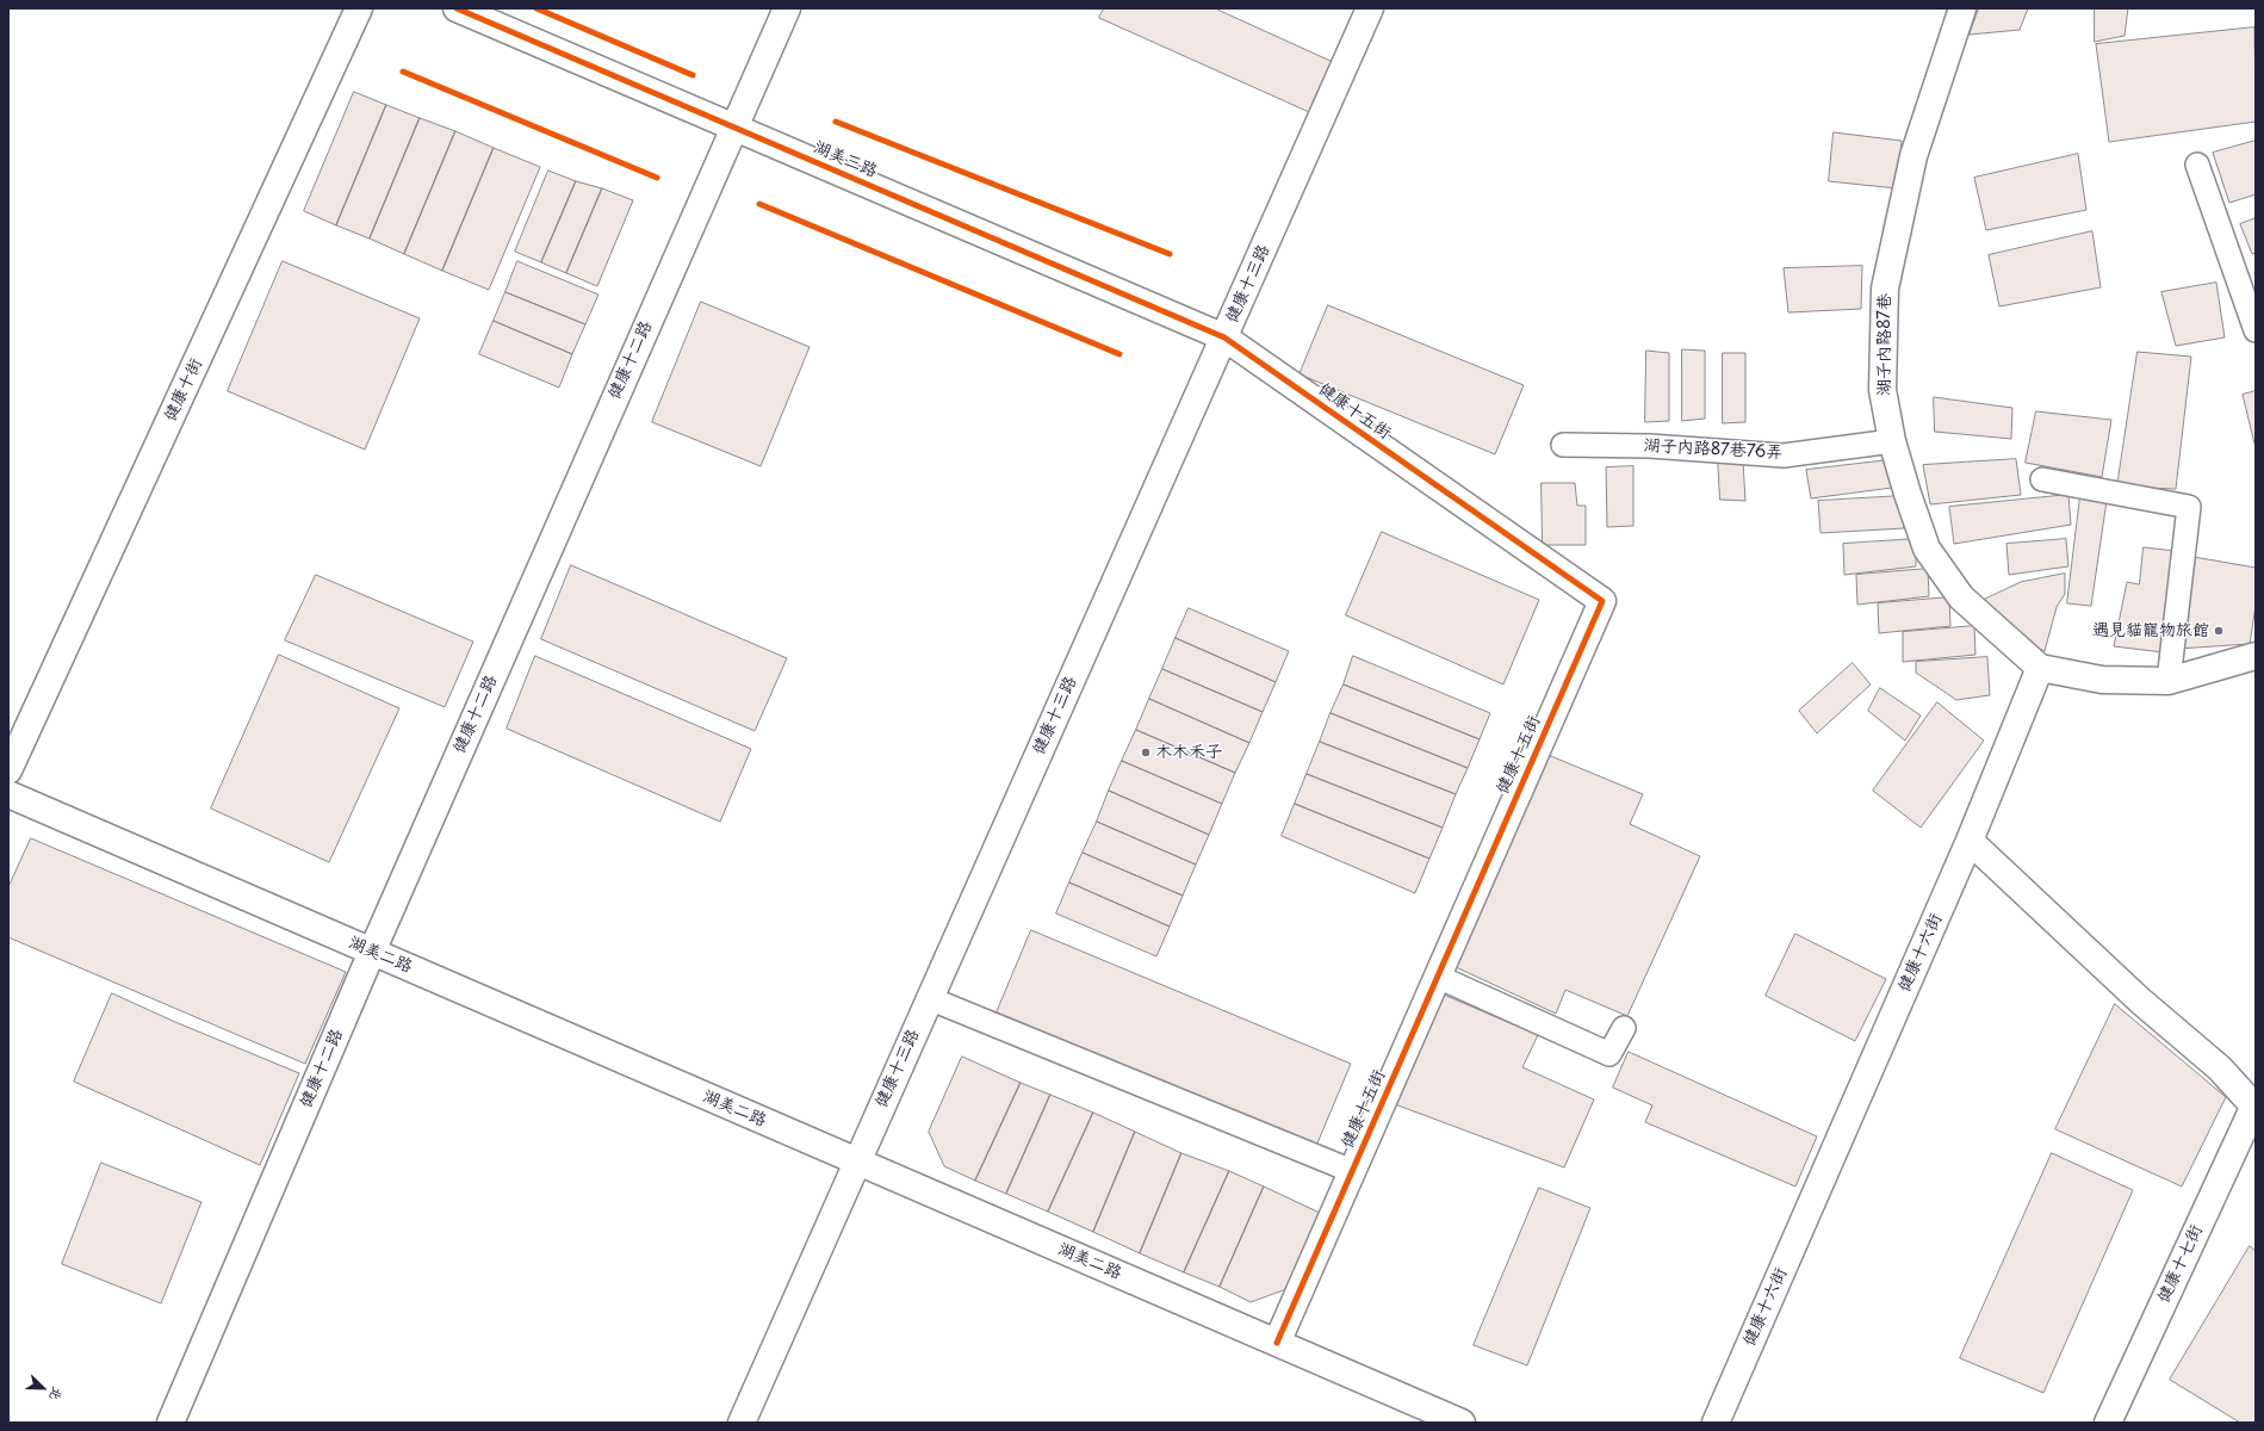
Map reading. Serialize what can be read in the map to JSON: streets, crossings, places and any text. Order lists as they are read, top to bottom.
{
  "streets": {
    "street": [
      "湖美三路",
      "健康十三路",
      "湖子內路87巷",
      "健康十二路",
      "健康十街",
      "健康十五街",
      "健康十六街",
      "湖美二路",
      "健康十七街"
    ],
    "lane": ["湖子內路87巷76弄"]
  },
  "crossings": [
    ["湖美三路", "健康十三路"],
    ["湖美三路", "健康十二路"],
    ["湖美三路", "健康十五街"],
    ["健康十三路", "健康十五街"],
    ["健康十三路", "湖美二路"],
    ["湖子內路87巷", "湖子內路87巷76弄"],
    ["湖子內路87巷", "健康十六街"],
    ["健康十二路", "湖美二路"],
    ["健康十五街", "湖美二路"]
  ],
  "places": ["遇見貓寵物旅館", "木木禾子"],
  "north": "bottom right"
}
